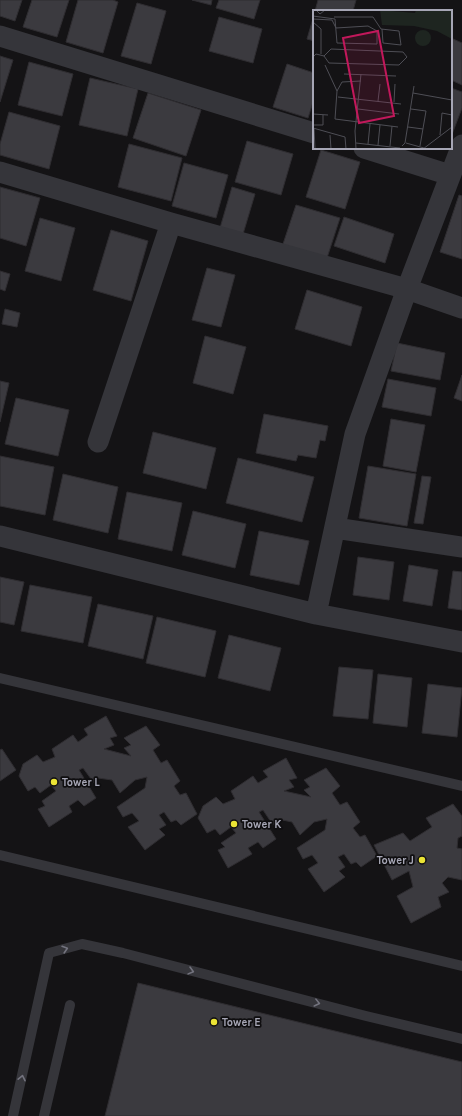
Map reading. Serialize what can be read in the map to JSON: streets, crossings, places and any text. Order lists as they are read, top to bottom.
{
  "places": [
    "Tower L",
    "Tower K",
    "Tower J",
    "Tower E"
  ]
}
